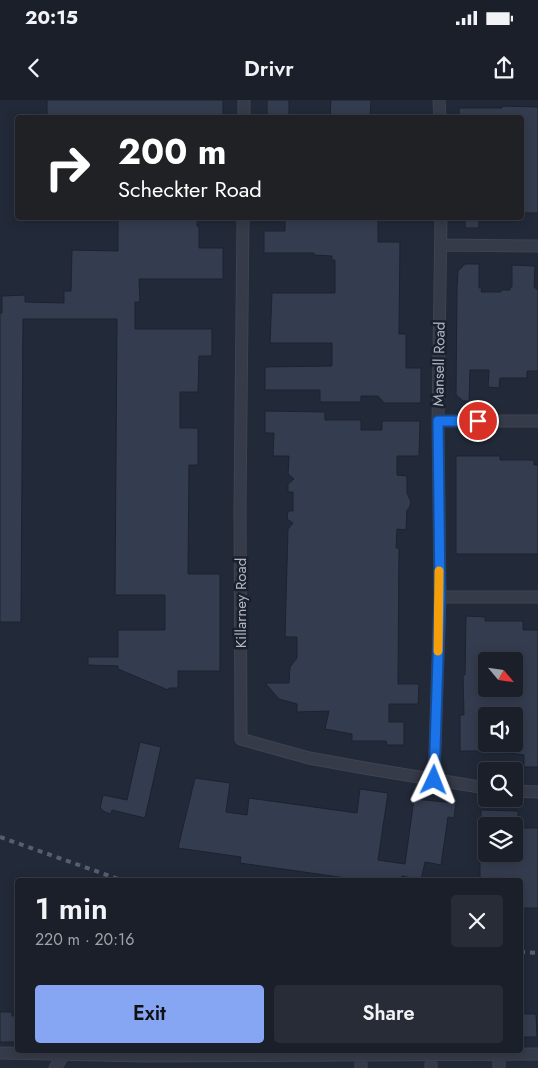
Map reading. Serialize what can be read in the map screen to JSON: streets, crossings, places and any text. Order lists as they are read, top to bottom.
{
  "streets": {
    "street": ["Mansell Road", "Killarney Road"]
  },
  "crossings": [
    ["Mansell Road", "Killarney Road"]
  ],
  "north": "bottom right",
  "page": {
    "status": "20:15",
    "header": "Drivr",
    "turn": ["200 m", "Scheckter Road"],
    "heading": ["1 min", "220 m · 20:16"],
    "buttons": ["Exit", "Share"]
  }
}
